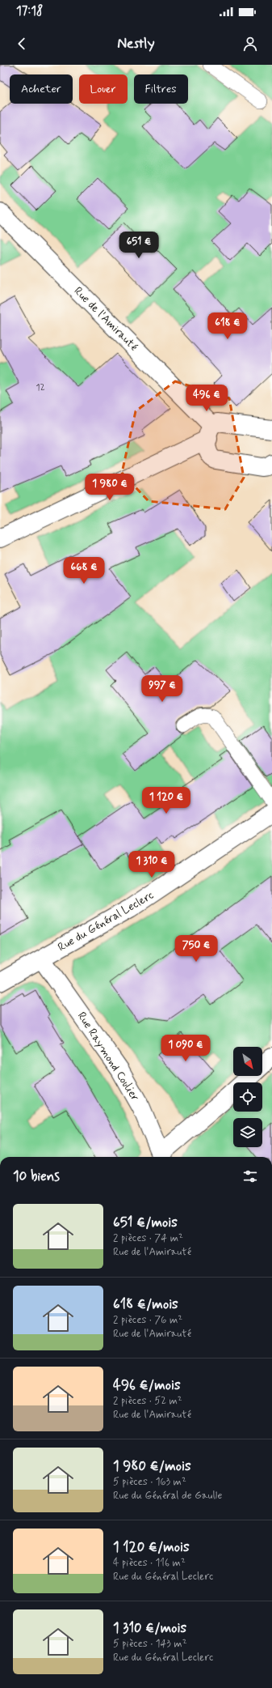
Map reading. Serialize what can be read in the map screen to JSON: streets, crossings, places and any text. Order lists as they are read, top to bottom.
{
  "streets": {
    "street": ["Rue de l'Amirauté", "Rue du Général Leclerc", "Rue Raymond Coulier"]
  },
  "crossings": [
    ["Rue du Général Leclerc", "Rue Raymond Coulier"]
  ],
  "house_numbers": ["12"],
  "north": "bottom right",
  "page": {
    "status": "17:18",
    "header": "Nestly",
    "chip": ["Acheter", "Louer", "Filtres"],
    "price": [
      "651 €",
      "618 €",
      "496 €",
      "1 980 €",
      "668 €",
      "997 €",
      "1 120 €",
      "1 310 €",
      "750 €",
      "1 090 €"
    ],
    "heading": "10 biens",
    "list": [
      {
        "name": "651 €/mois",
        "note": "2 pièces · 74 m² · Rue de l'Amirauté"
      },
      {
        "name": "618 €/mois",
        "note": "2 pièces · 76 m² · Rue de l'Amirauté"
      },
      {
        "name": "496 €/mois",
        "note": "2 pièces · 52 m² · Rue de l'Amirauté"
      },
      {
        "name": "1 980 €/mois",
        "note": "5 pièces · 163 m² · Rue du Général de Gaulle"
      },
      {
        "name": "1 120 €/mois",
        "note": "4 pièces · 116 m² · Rue du Général Leclerc"
      },
      {
        "name": "1 310 €/mois",
        "note": "5 pièces · 143 m² · Rue du Général Leclerc"
      }
    ]
  }
}
